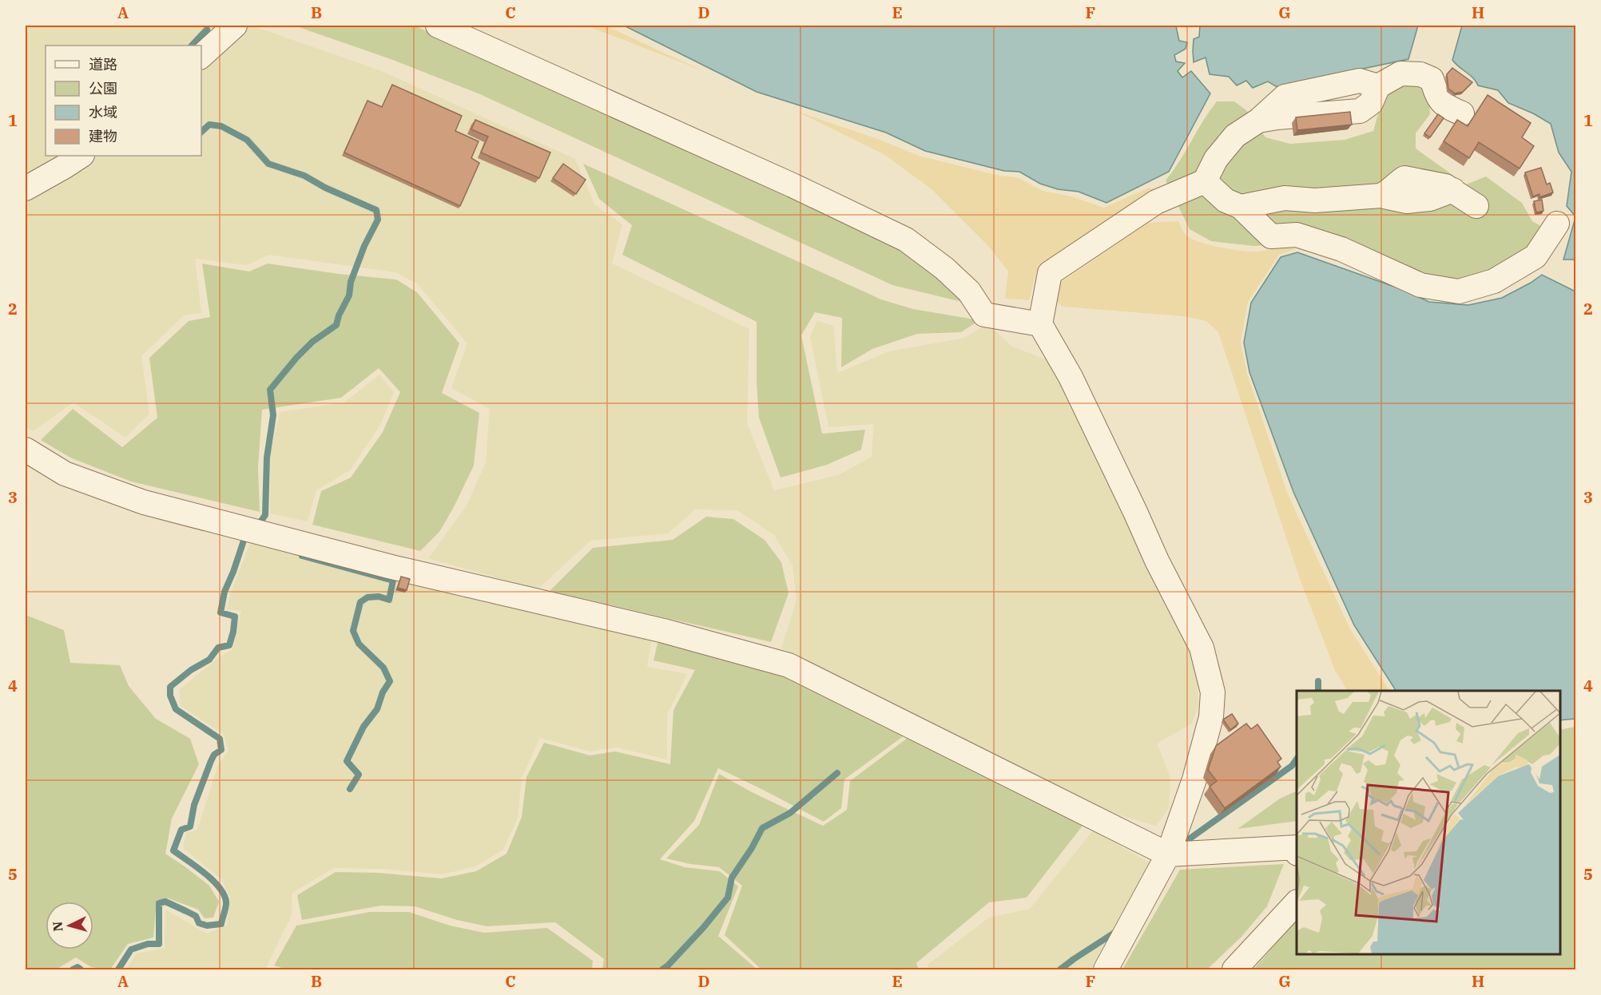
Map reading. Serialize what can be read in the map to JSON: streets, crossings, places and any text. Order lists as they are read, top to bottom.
{
  "legend": [
    "道路",
    "公園",
    "水域",
    "建物"
  ],
  "north": "left",
  "grid": {
    "columns": [
      "A",
      "B",
      "C",
      "D",
      "E",
      "F",
      "G",
      "H"
    ],
    "rows": [
      "1",
      "2",
      "3",
      "4",
      "5"
    ]
  }
}
